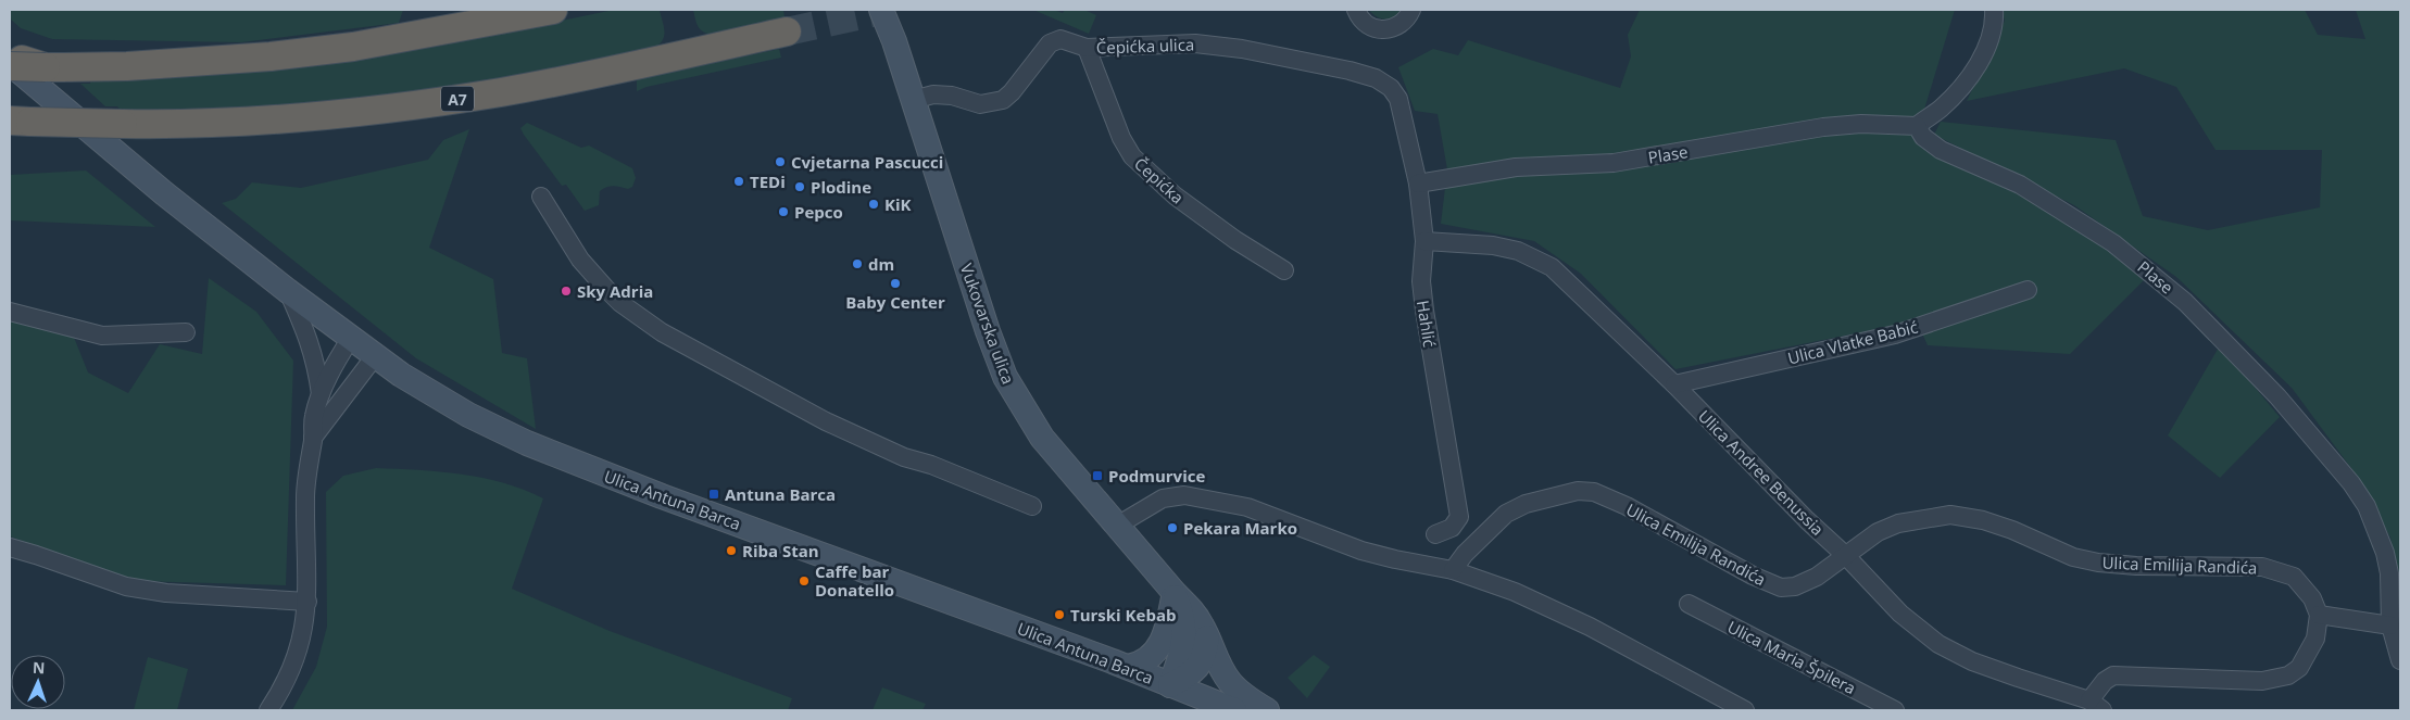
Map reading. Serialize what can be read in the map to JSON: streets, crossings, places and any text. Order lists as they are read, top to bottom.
{
  "streets": {
    "highway": ["A7"],
    "main road": ["Vukovarska ulica", "Ulica Antuna Barca"],
    "street": [
      "Čepićka ulica",
      "Plase",
      "Čepićka",
      "Hahlić",
      "Ulica Vlatke Babić",
      "Ulica Andree Benussia",
      "Ulica Emilija Randića",
      "Ulica Maria Špilera"
    ]
  },
  "crossings": [
    ["Čepićka ulica", "Čepićka"],
    ["Čepićka ulica", "Vukovarska ulica"],
    ["Čepićka ulica", "Hahlić"],
    ["Plase", "Hahlić"],
    ["Vukovarska ulica", "Ulica Antuna Barca"],
    ["Hahlić", "Ulica Andree Benussia"],
    ["Ulica Vlatke Babić", "Ulica Andree Benussia"],
    ["Ulica Andree Benussia", "Ulica Emilija Randića"]
  ],
  "places": {
    "other": [
      "Cvjetarna Pascucci",
      "TEDi",
      "Plodine",
      "KiK",
      "Pepco",
      "dm",
      "Baby Center",
      "Sky Adria",
      "Pekara Marko",
      "Riba Stan",
      "Caffe bar Donatello",
      "Turski Kebab"
    ],
    "transit": ["Podmurvice", "Antuna Barca"]
  },
  "north": "top"
}
